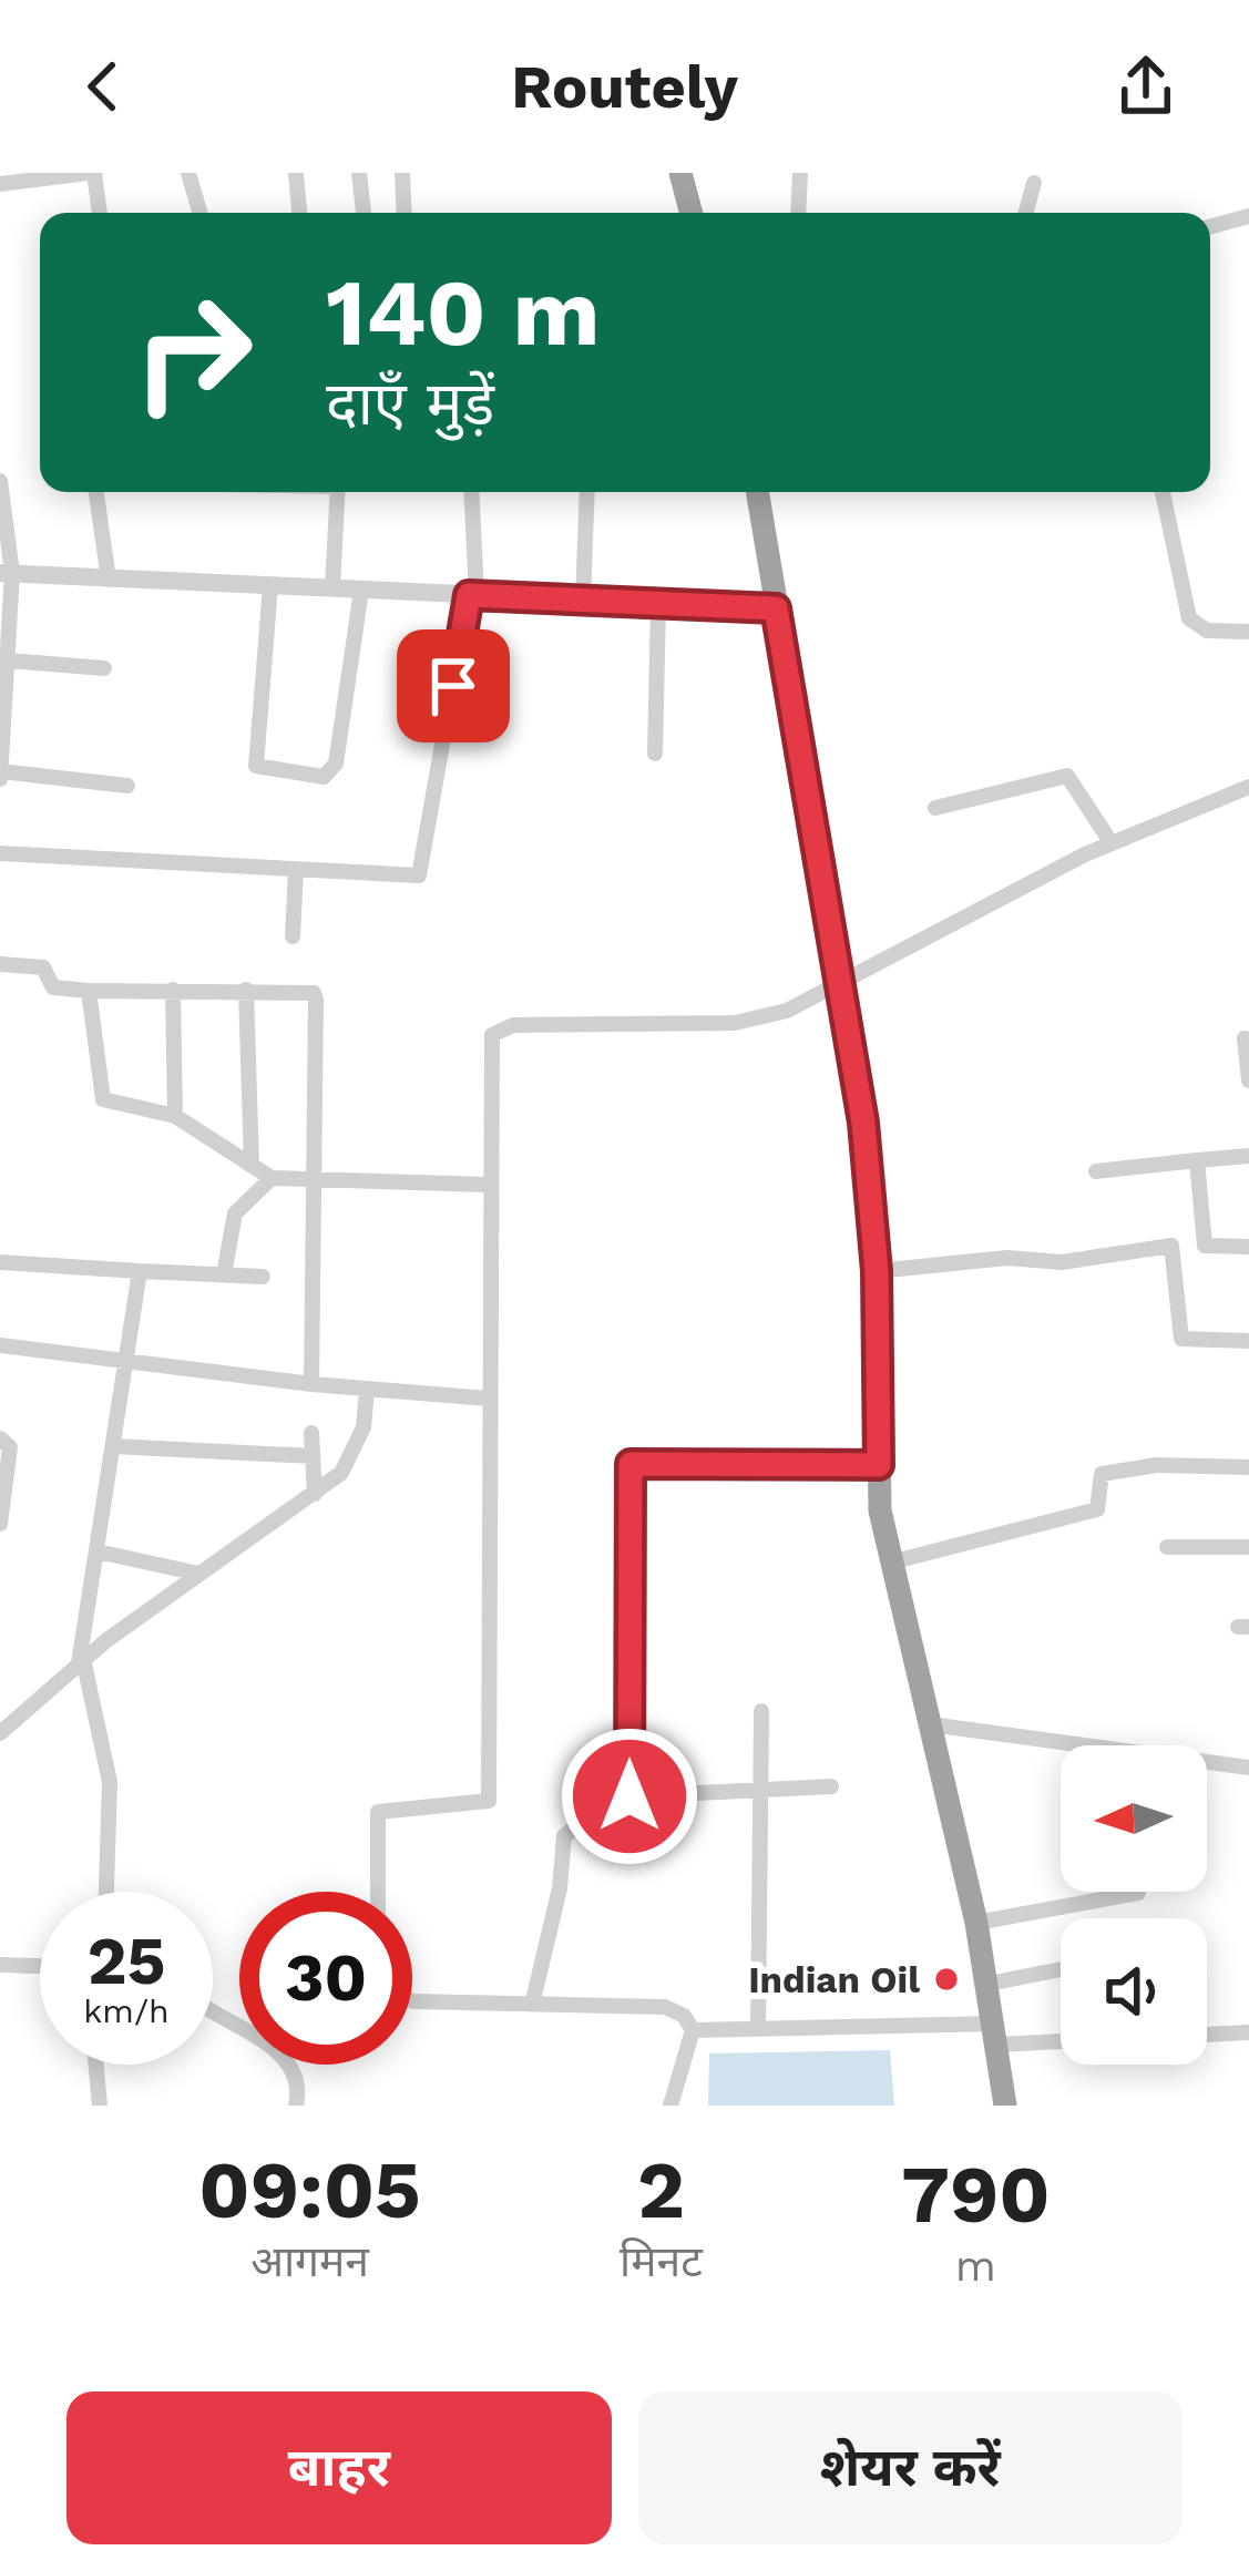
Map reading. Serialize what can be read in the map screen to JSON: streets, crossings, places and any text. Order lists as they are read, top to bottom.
{
  "places": ["Indian Oil"],
  "north": "left",
  "page": {
    "header": "Routely",
    "turn": ["140 m", "दाएँ मुड़ें"],
    "speed": "25 km/h",
    "limit": "30",
    "eta": [
      "09:05",
      "आगमन",
      "2",
      "मिनट",
      "790",
      "m"
    ],
    "buttons": ["बाहर", "शेयर करें"]
  }
}
